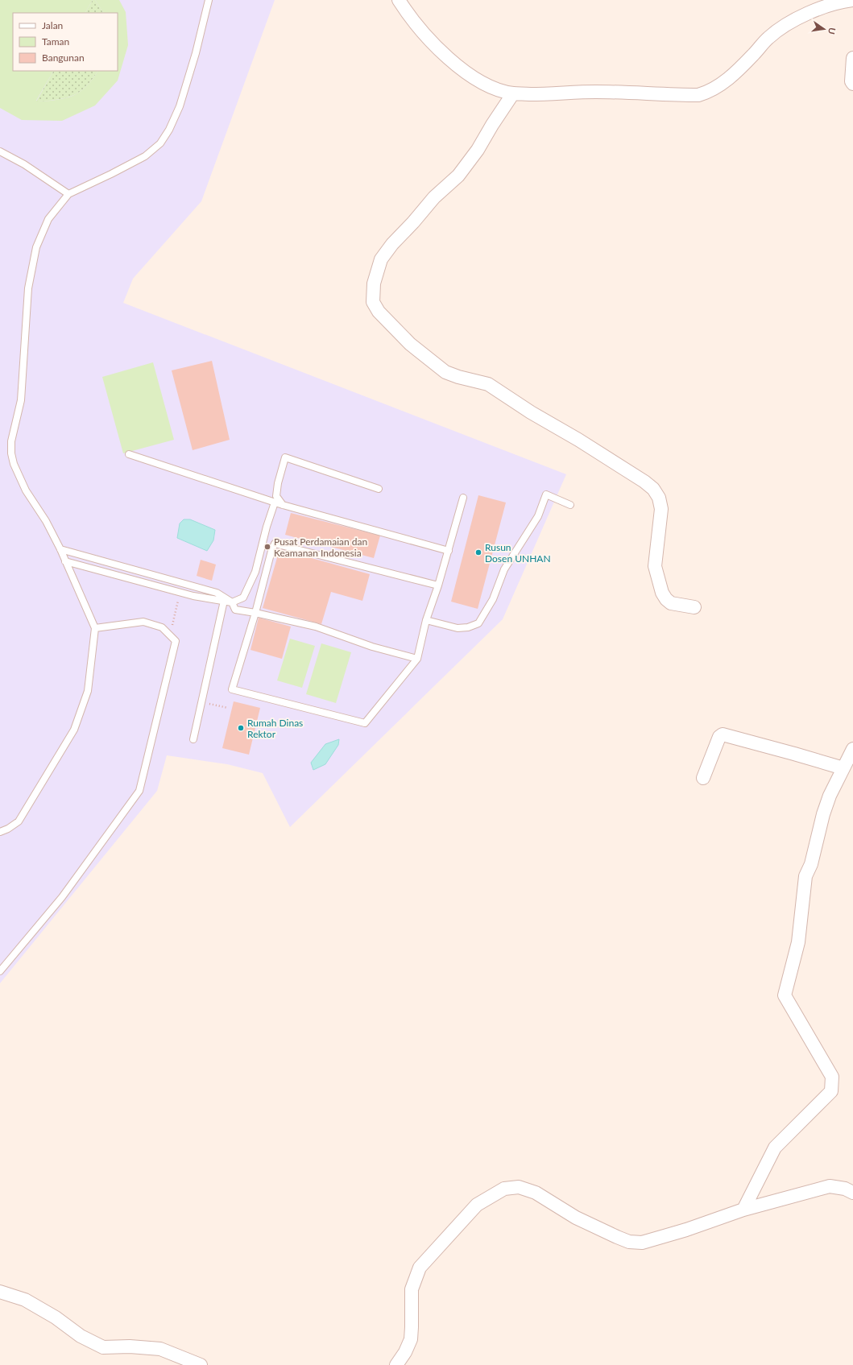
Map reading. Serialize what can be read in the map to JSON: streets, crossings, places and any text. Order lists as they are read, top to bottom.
{
  "places": ["Pusat Perdamaian dan Keamanan Indonesia", "Rusun Dosen UNHAN", "Rumah Dinas Rektor"],
  "legend": ["Jalan", "Taman", "Bangunan"],
  "north": "right"
}
